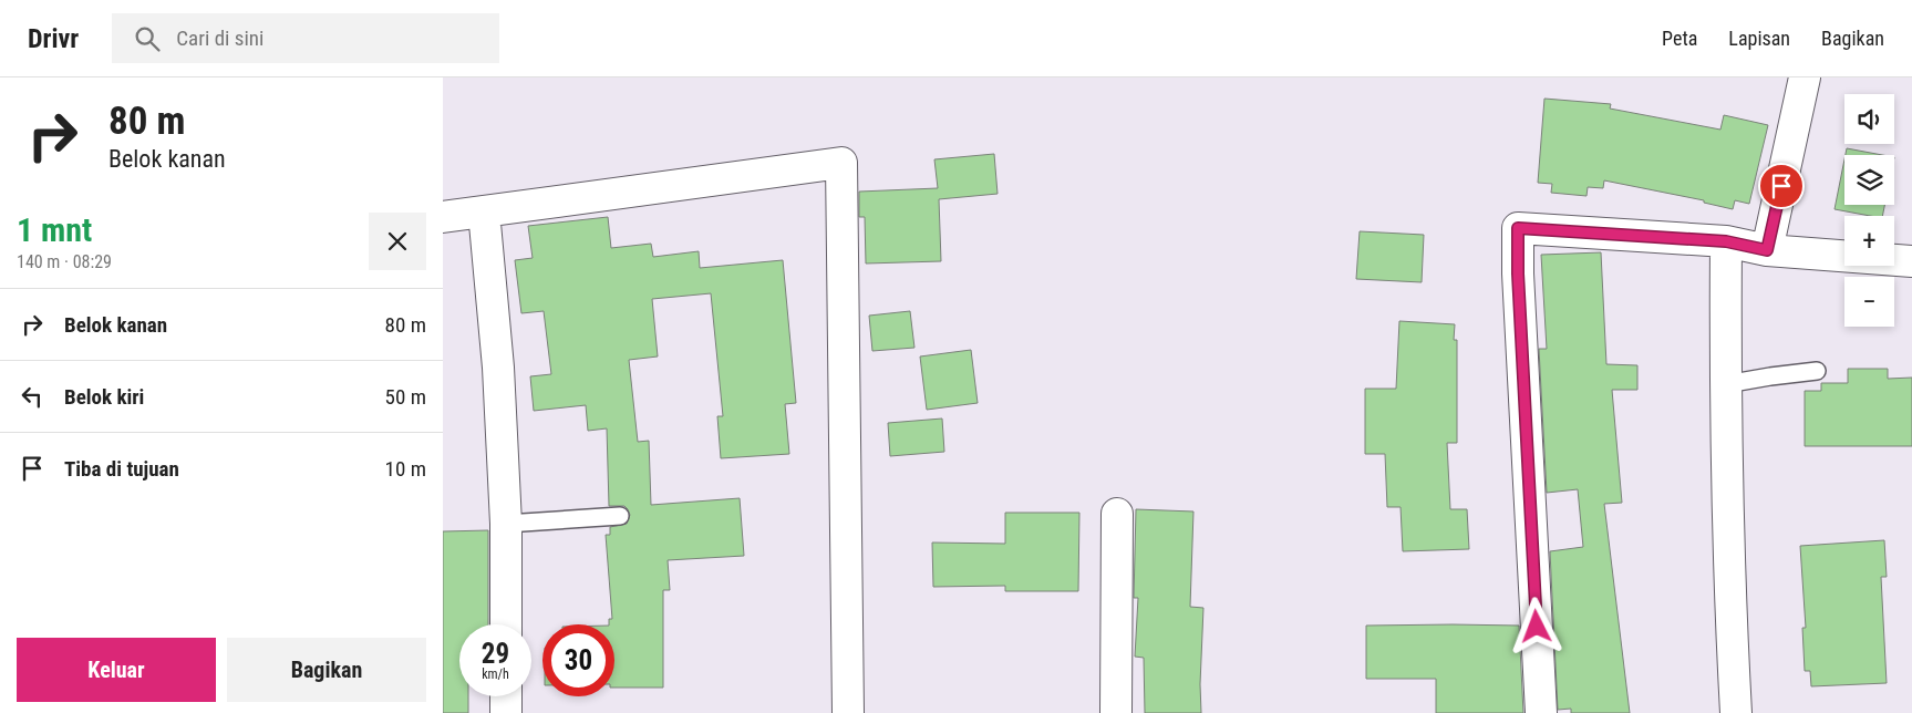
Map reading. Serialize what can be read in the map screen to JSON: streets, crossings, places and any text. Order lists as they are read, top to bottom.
{
  "page": {
    "header": "Drivr",
    "search": "Cari di sini",
    "nav": ["Peta", "Lapisan", "Bagikan"],
    "turn": ["80 m", "Belok kanan"],
    "map_buttons": ["+", "−"],
    "heading": ["1 mnt", "140 m · 08:29"],
    "list": [
      {
        "name": "Belok kanan",
        "value": "80 m"
      },
      {
        "name": "Belok kiri",
        "value": "50 m"
      },
      {
        "name": "Tiba di tujuan",
        "value": "10 m"
      }
    ],
    "speed": "29 km/h",
    "limit": "30",
    "buttons": ["Keluar", "Bagikan"]
  }
}
